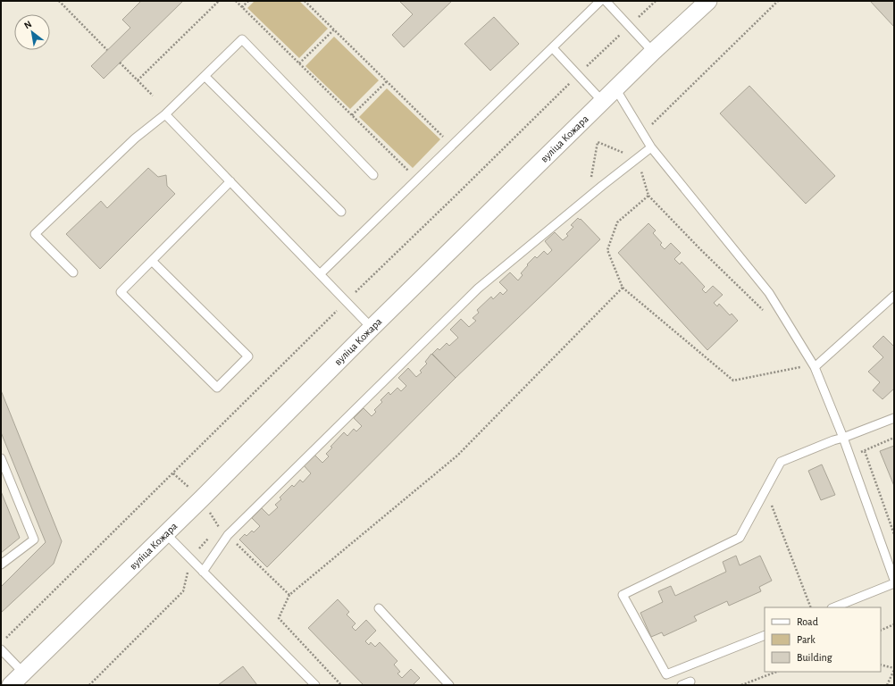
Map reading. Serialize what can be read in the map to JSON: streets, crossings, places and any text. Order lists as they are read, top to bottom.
{
  "streets": {
    "street": ["вуліца Кожара"]
  },
  "legend": ["Road", "Park", "Building"],
  "north": "top left"
}
